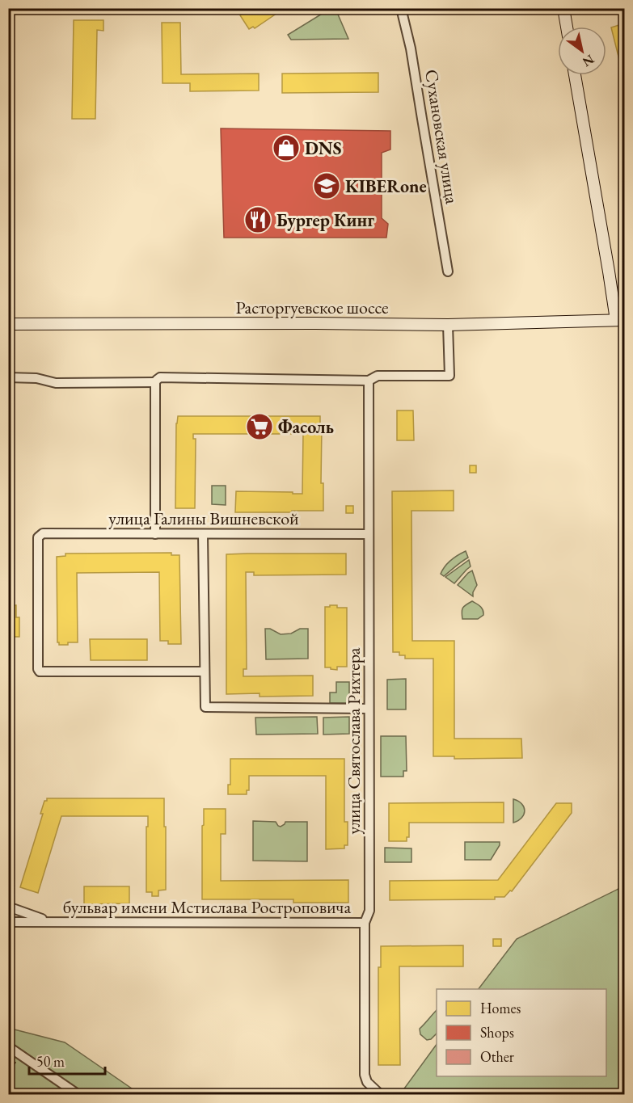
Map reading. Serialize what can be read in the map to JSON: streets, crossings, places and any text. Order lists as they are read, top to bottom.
{
  "streets": {
    "main road": ["Расторгуевское шоссе"],
    "street": [
      "Сухановская улица",
      "улица Галины Вишневской",
      "улица Святослава Рихтера",
      "бульвар имени Мстислава Ростроповича"
    ]
  },
  "crossings": [
    ["улица Галины Вишневской", "улица Святослава Рихтера"],
    ["улица Святослава Рихтера", "бульвар имени Мстислава Ростроповича"]
  ],
  "places": {
    "shop": ["DNS"],
    "school or university": ["KIBERone"],
    "restaurant": ["Бургер Кинг"],
    "supermarket": ["Фасоль"]
  },
  "legend": ["Homes", "Shops", "Other"],
  "scale_bar": "50 m",
  "north": "bottom right"
}
